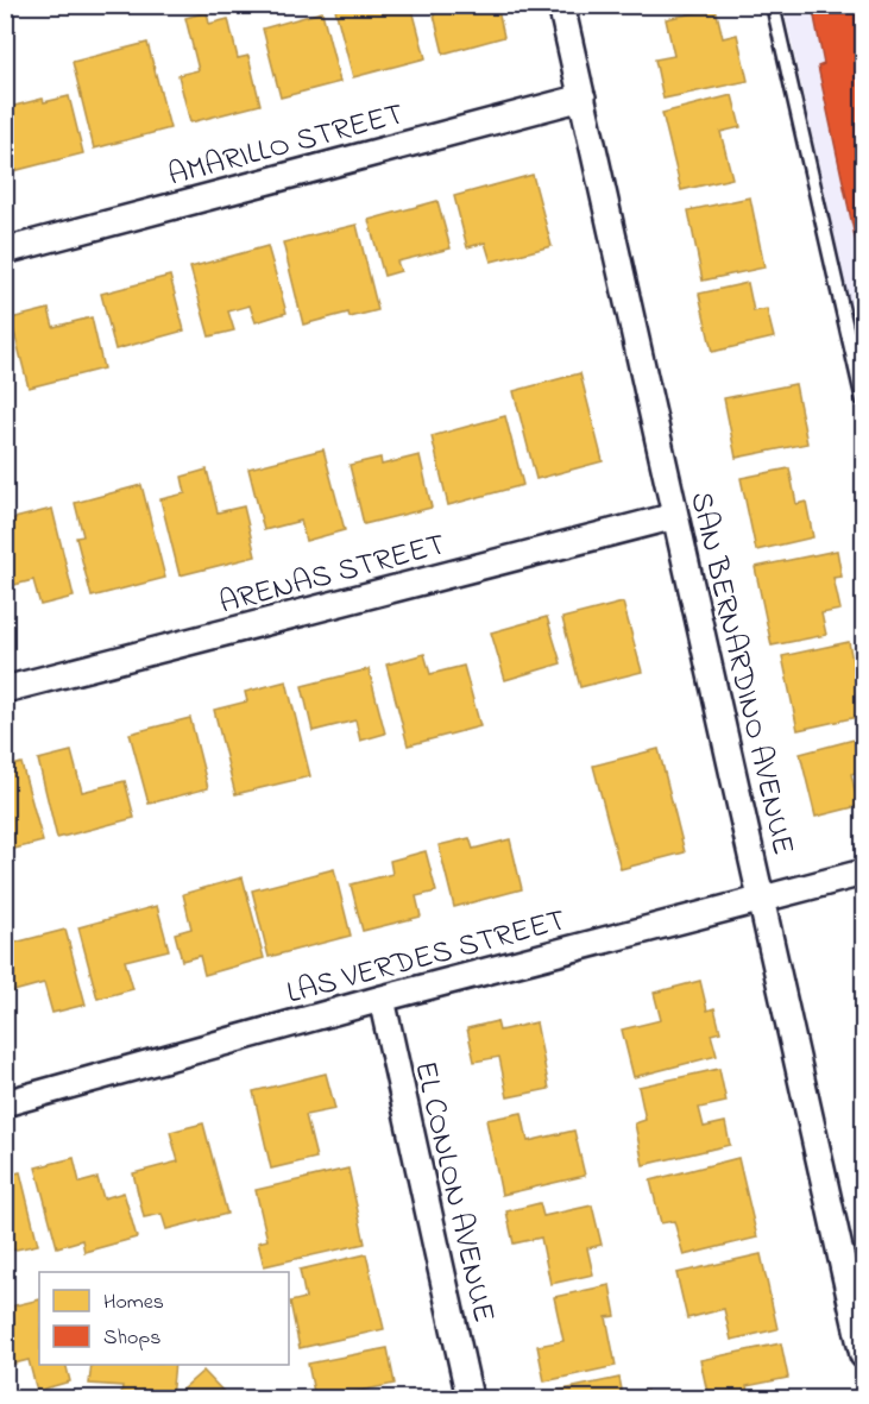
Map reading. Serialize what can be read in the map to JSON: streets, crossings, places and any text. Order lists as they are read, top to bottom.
{
  "streets": {
    "street": [
      "AMARILLO STREET",
      "ARENAS STREET",
      "SAN BERNARDINO AVENUE",
      "LAS VERDES STREET",
      "EL CONLON AVENUE"
    ]
  },
  "crossings": [
    ["AMARILLO STREET", "SAN BERNARDINO AVENUE"],
    ["ARENAS STREET", "SAN BERNARDINO AVENUE"],
    ["SAN BERNARDINO AVENUE", "LAS VERDES STREET"],
    ["LAS VERDES STREET", "EL CONLON AVENUE"]
  ],
  "legend": ["Homes", "Shops"]
}
